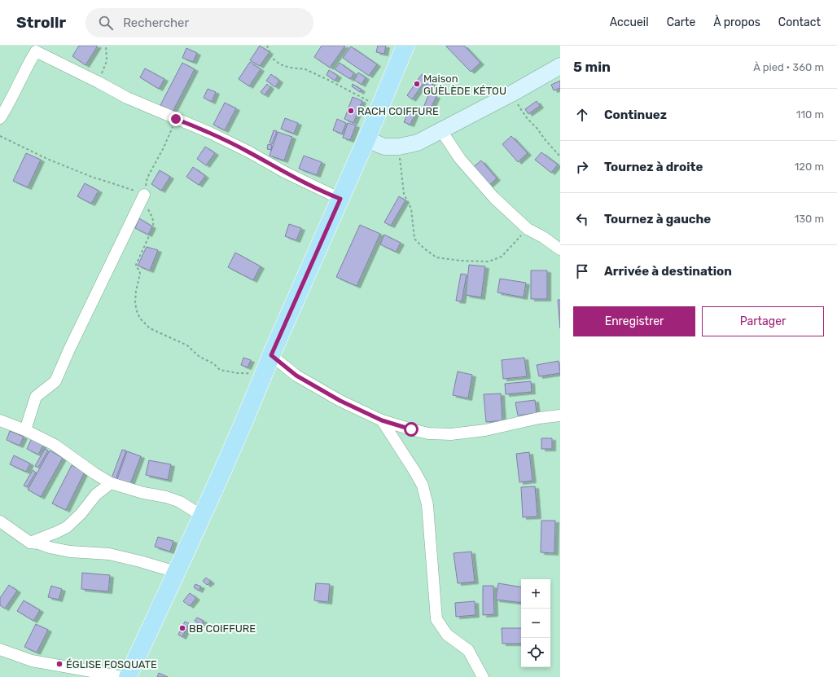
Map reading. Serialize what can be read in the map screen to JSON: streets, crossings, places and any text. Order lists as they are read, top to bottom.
{
  "places": [
    "Maison GUÈLÈDE KÉTOU",
    "RACH COIFFURE",
    "BB COIFFURE",
    "ÉGLISE FOSQUATE"
  ],
  "page": {
    "header": "Strollr",
    "search": "Rechercher",
    "nav": [
      "Accueil",
      "Carte",
      "À propos",
      "Contact"
    ],
    "heading": ["5 min", "À pied · 360 m"],
    "list": [
      ["Continuez", "110 m"],
      ["Tournez à droite", "120 m"],
      ["Tournez à gauche", "130 m"],
      "Arrivée à destination"
    ],
    "buttons": ["Enregistrer", "Partager"],
    "map_buttons": ["+", "−"]
  }
}
